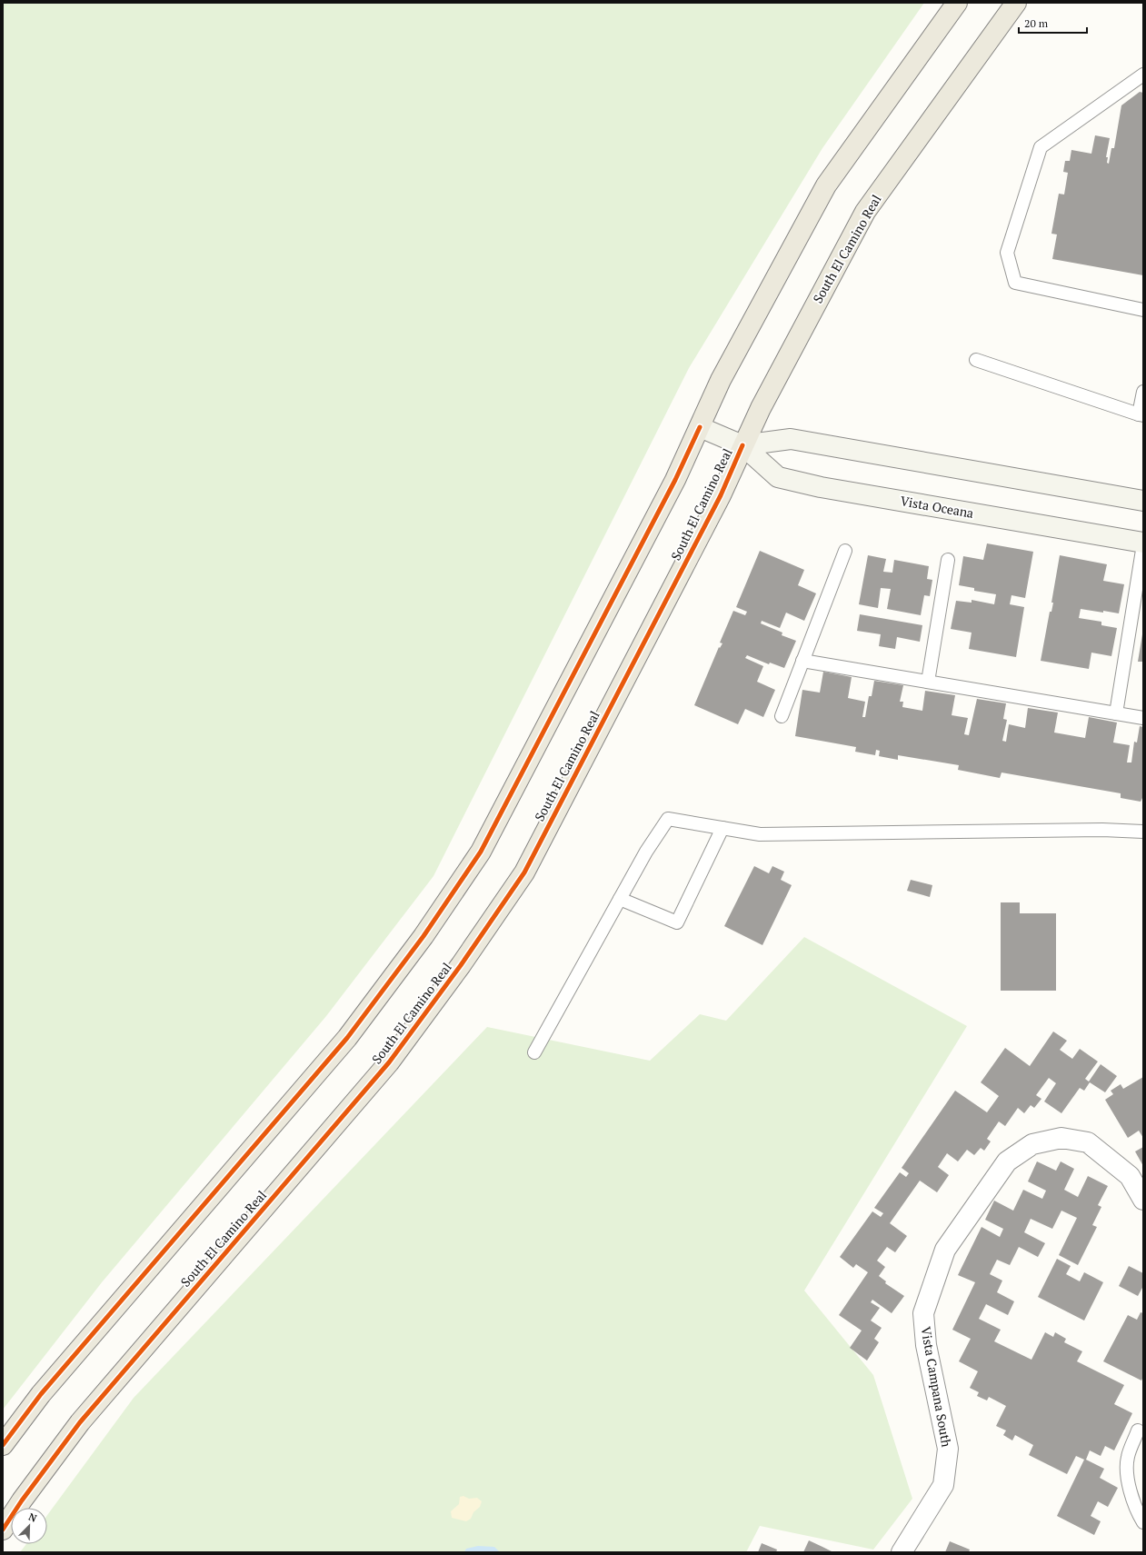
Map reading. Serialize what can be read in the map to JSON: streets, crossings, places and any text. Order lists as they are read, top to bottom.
{
  "streets": {
    "main road": ["South El Camino Real"],
    "street": ["Vista Oceana", "Vista Campana South"]
  },
  "crossings": [
    ["South El Camino Real", "Vista Oceana"]
  ],
  "scale_bar": "20 m",
  "north": "top right"
}
